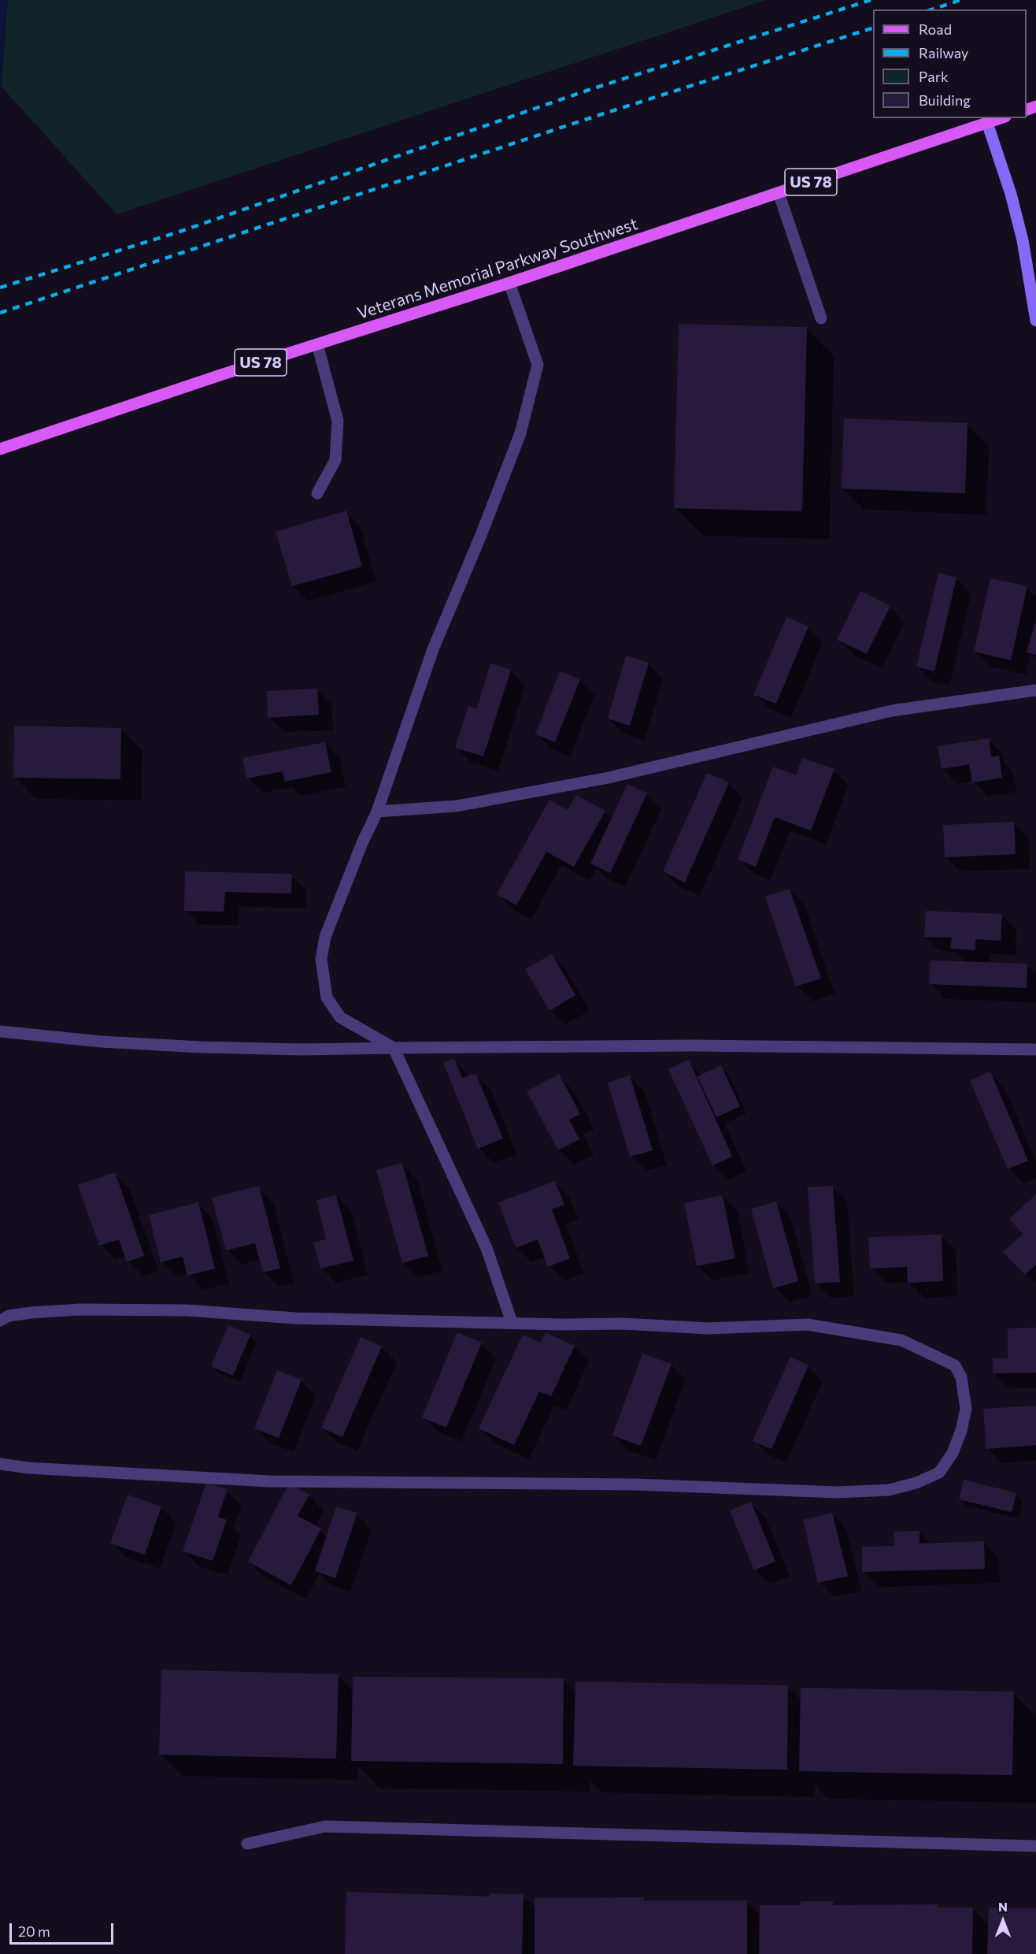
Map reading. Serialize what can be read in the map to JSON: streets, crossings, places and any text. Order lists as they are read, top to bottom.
{
  "streets": {
    "main road": ["US 78", "Veterans Memorial Parkway Southwest"]
  },
  "legend": [
    "Road",
    "Railway",
    "Park",
    "Building"
  ],
  "scale_bar": "20 m",
  "north": "top"
}
